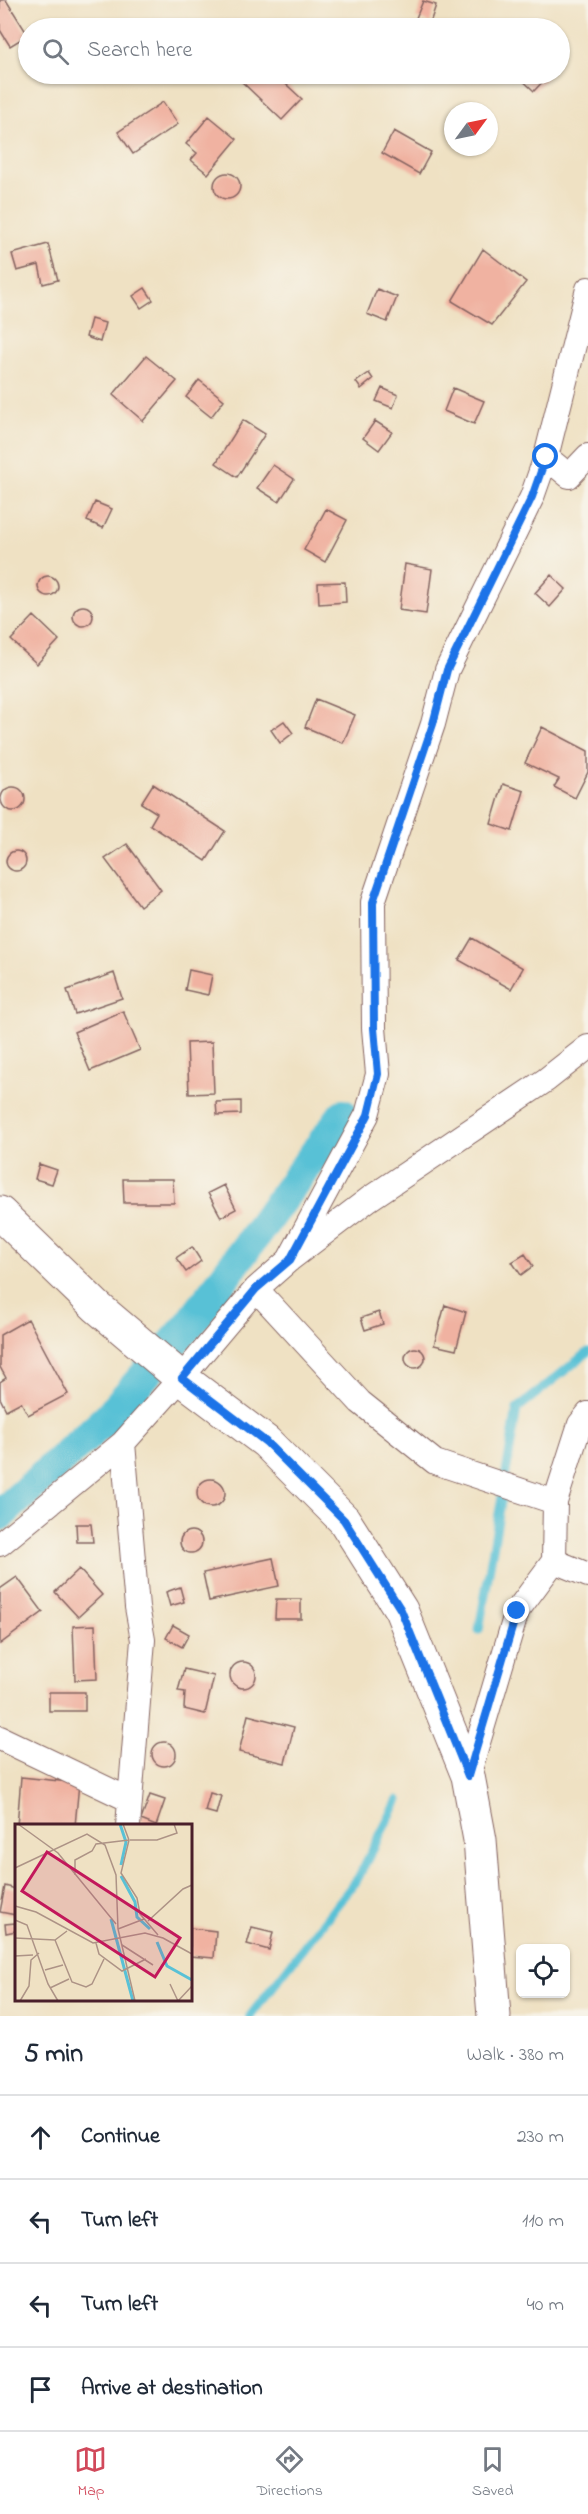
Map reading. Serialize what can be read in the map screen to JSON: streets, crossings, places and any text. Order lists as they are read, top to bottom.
{
  "north": "top right",
  "page": {
    "search": "Search here",
    "heading": ["5 min", "Walk · 380 m"],
    "list": [
      ["Continue", "230 m"],
      ["Turn left", "110 m"],
      ["Turn left", "40 m"],
      "Arrive at destination"
    ],
    "nav": ["Map", "Directions", "Saved"]
  }
}
